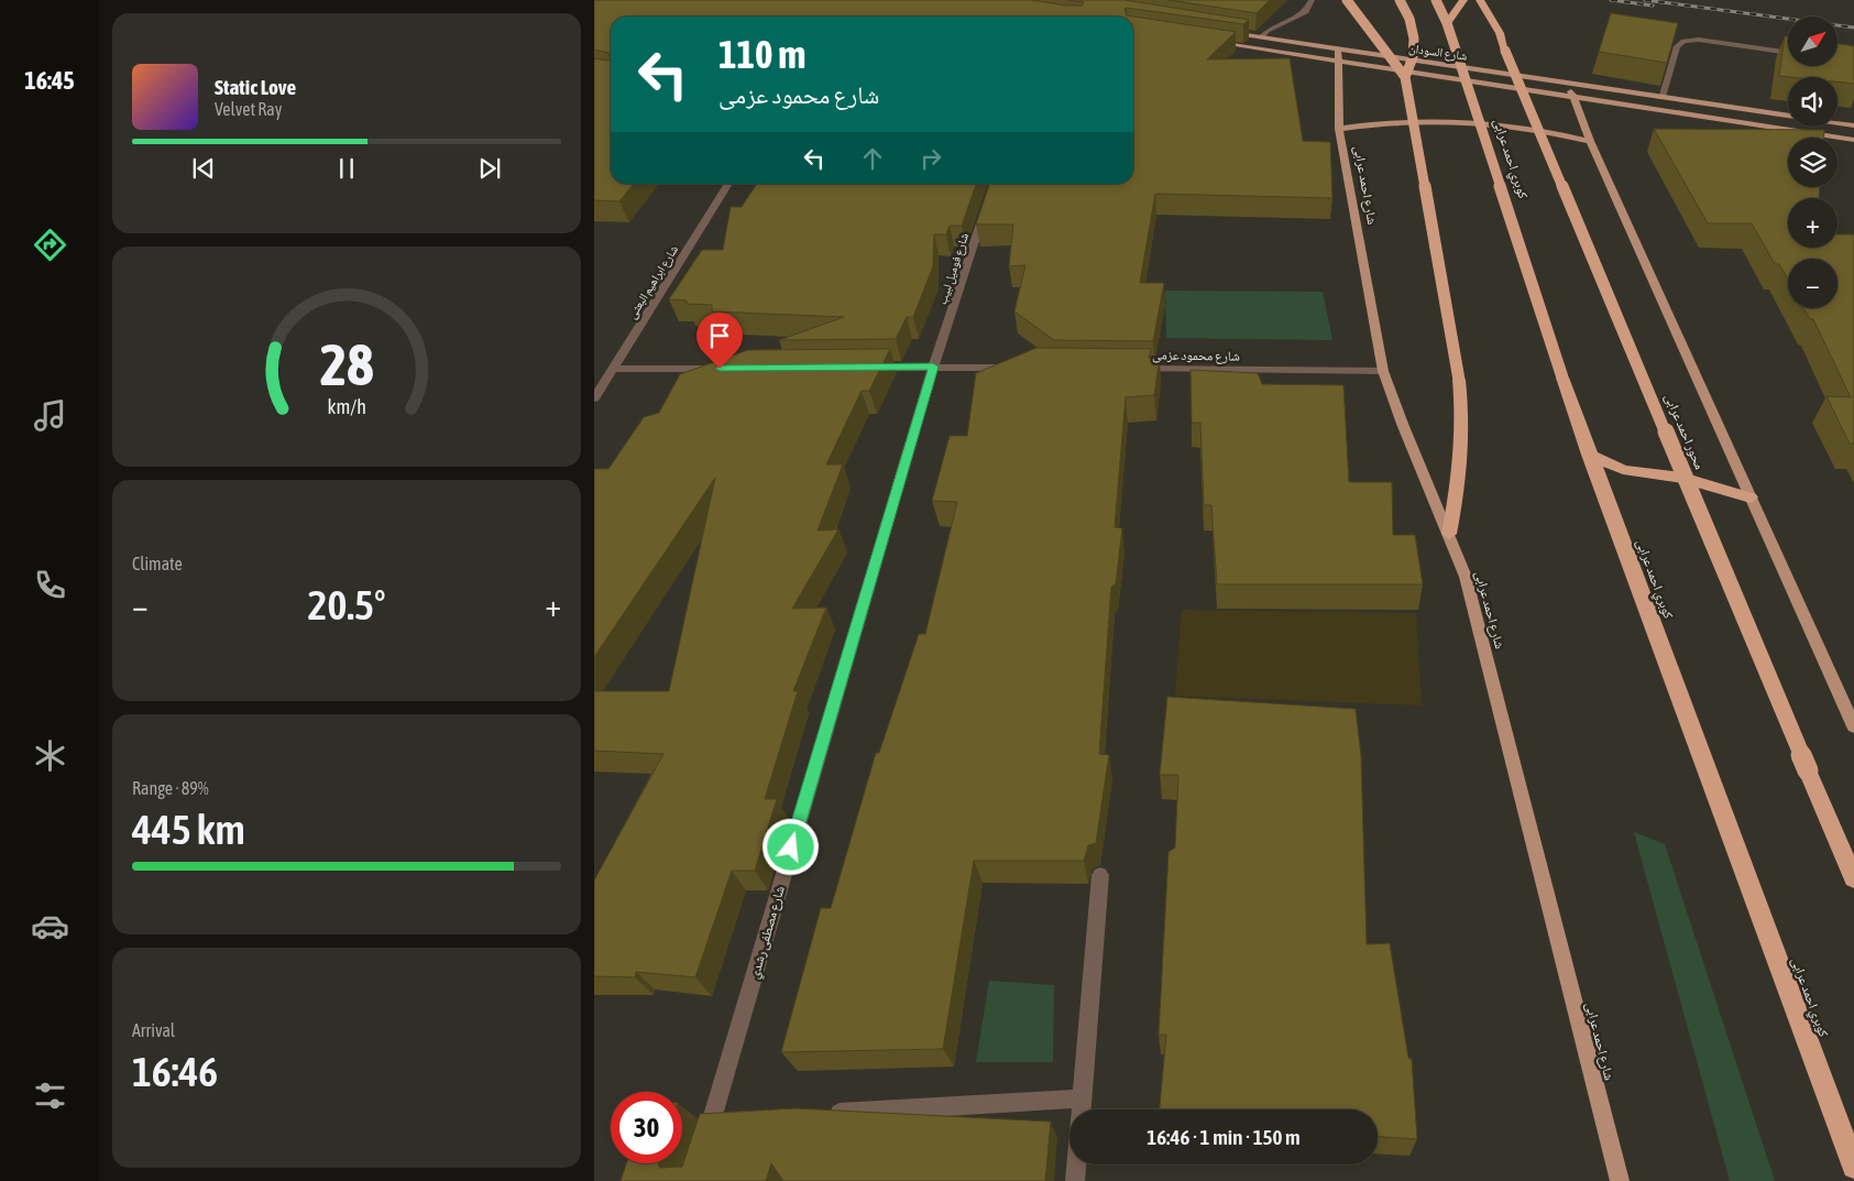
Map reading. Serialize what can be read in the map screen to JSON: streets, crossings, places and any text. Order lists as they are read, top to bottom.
{
  "streets": {
    "highway": ["كوبري احمد عرابى", "محور احمد عرابى"],
    "main road": ["شارع السودان", "شارع احمد عرابى"],
    "street": [
      "شارع فوميل لبيب",
      "شارع ابراهيم البعثى",
      "شارع محمود عزمى",
      "شارع مصطفى رشدي"
    ]
  },
  "crossings": [
    ["شارع السودان", "شارع احمد عرابى"],
    ["شارع احمد عرابى", "شارع محمود عزمى"],
    ["شارع فوميل لبيب", "شارع مصطفى رشدي"]
  ],
  "north": "top right",
  "page": {
    "tabs": "16:45",
    "map_buttons": ["+", "−"],
    "turn": ["110 m", "شارع محمود عزمى"],
    "song": ["Static Love", "Velvet Ray"],
    "tile": [
      "Climate",
      ["Range · 89%", "445 km"],
      ["Arrival", "16:46"]
    ],
    "heat": ["−", "20.5°", "+"],
    "limit": "30",
    "trip": "16:46 · 1 min · 150 m",
    "gauge": ["28", "km/h"]
  }
}
